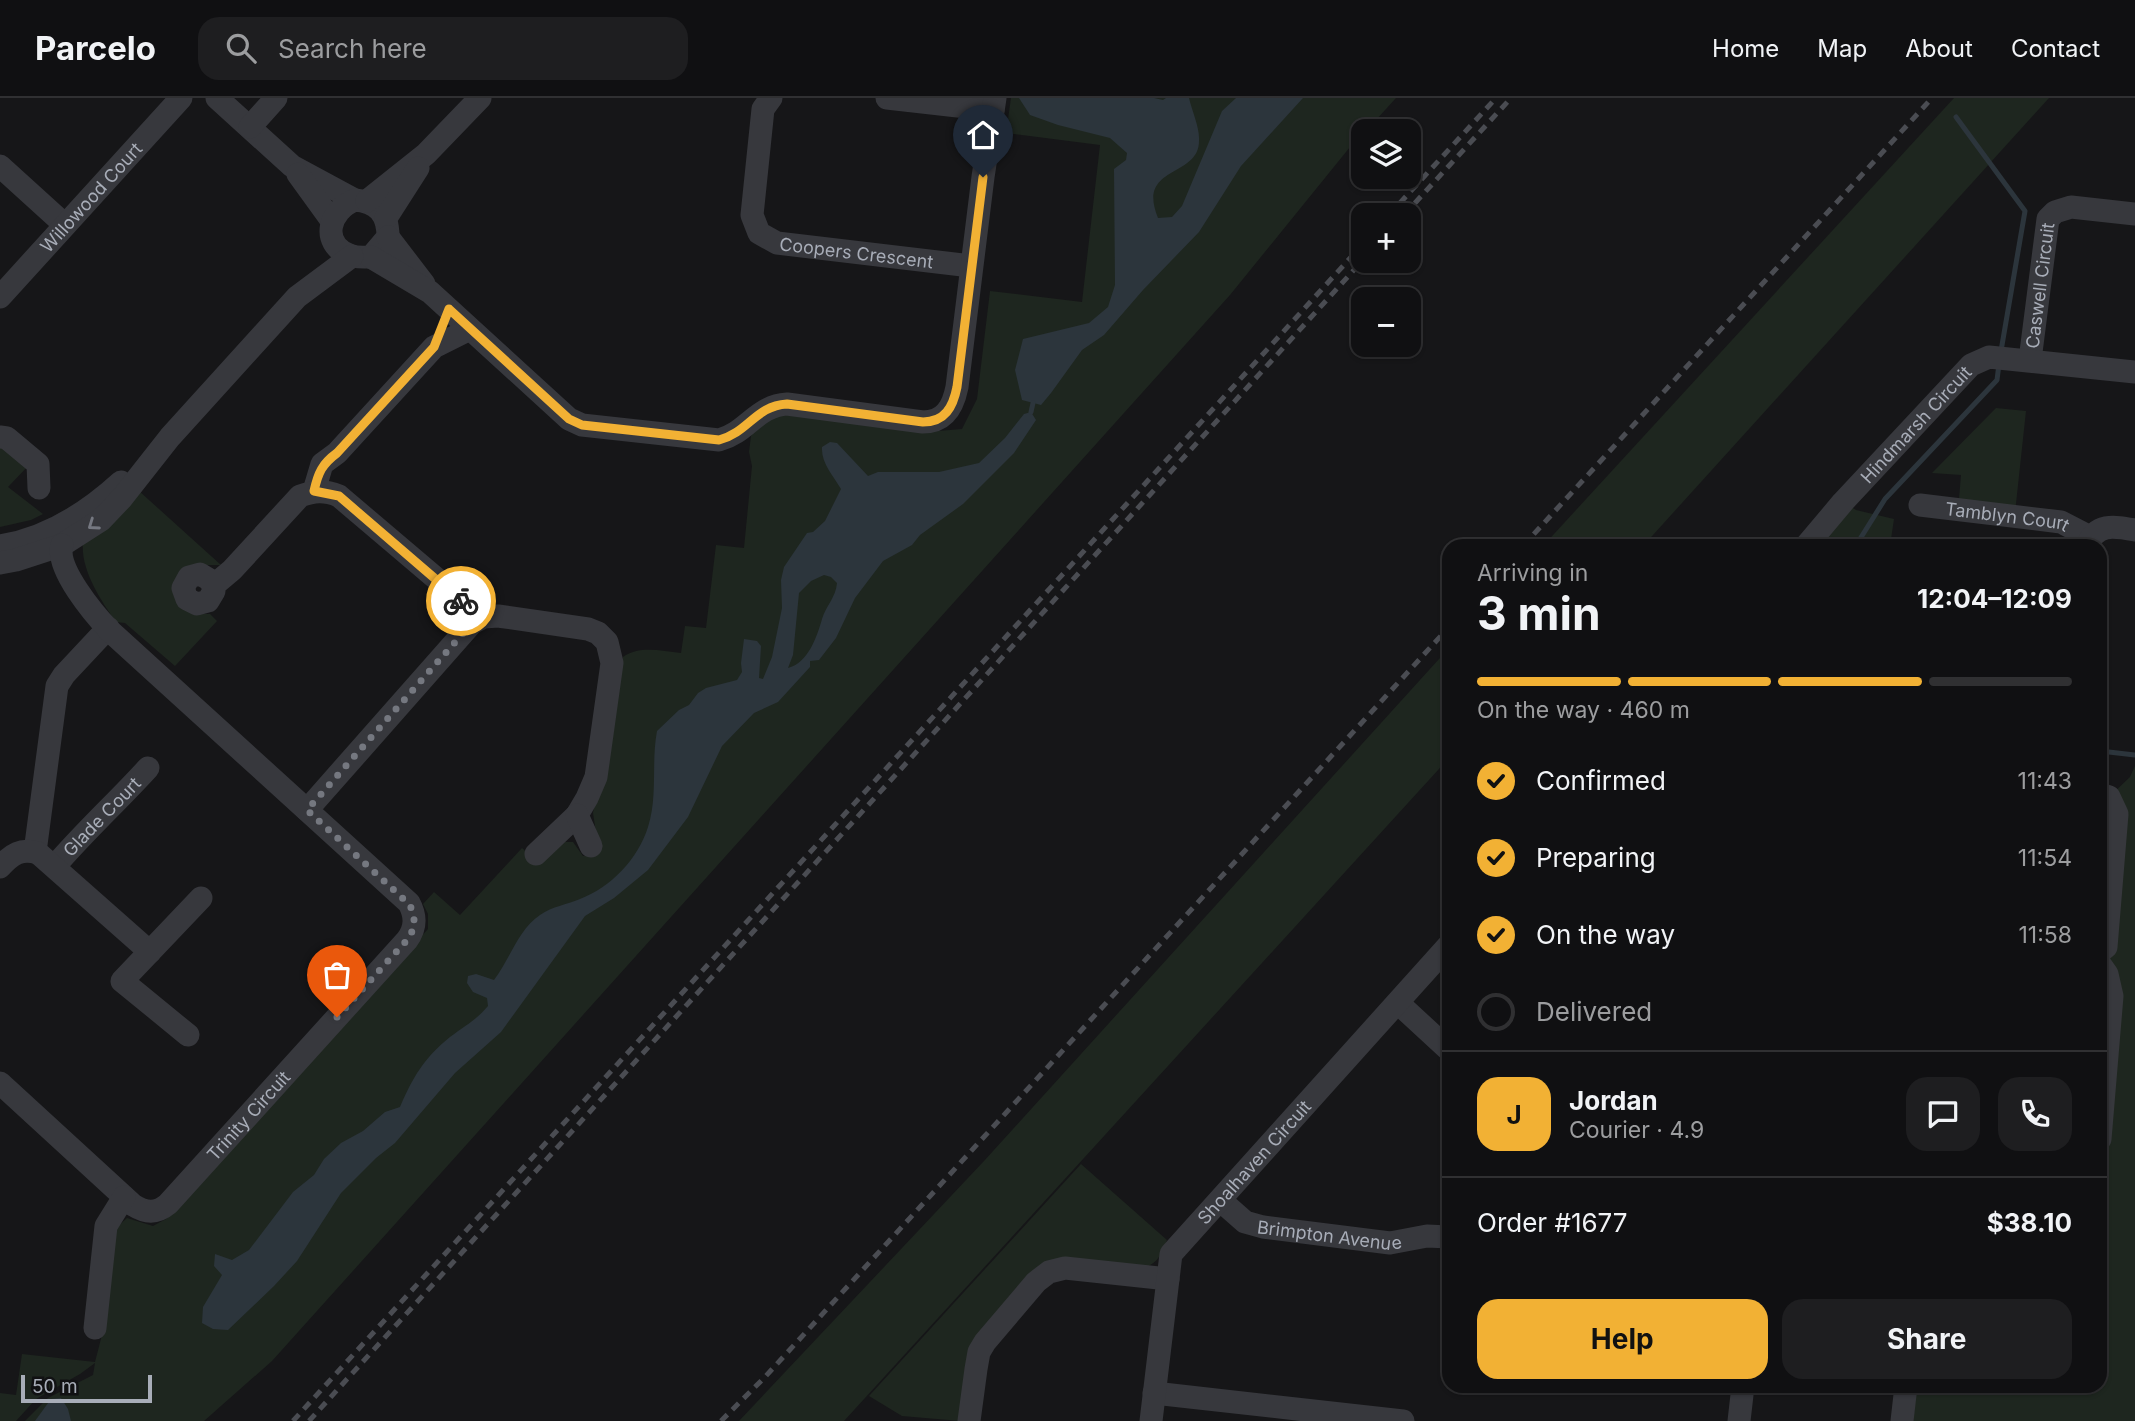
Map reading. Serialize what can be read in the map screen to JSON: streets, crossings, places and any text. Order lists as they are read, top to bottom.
{
  "streets": {
    "street": [
      "Willowood Court",
      "Coopers Crescent",
      "Caswell Circuit",
      "Hindmarsh Circuit",
      "Tamblyn Court",
      "Glade Court",
      "Trinity Circuit",
      "Shoalhaven Circuit",
      "Brimpton Avenue"
    ]
  },
  "crossings": [
    ["Caswell Circuit", "Hindmarsh Circuit"],
    ["Shoalhaven Circuit", "Brimpton Avenue"]
  ],
  "scale_bar": "50 m",
  "page": {
    "header": "Parcelo",
    "search": "Search here",
    "nav": [
      "Home",
      "Map",
      "About",
      "Contact"
    ],
    "map_buttons": ["+", "−"],
    "heading": ["3 min", "Arriving in", "12:04–12:09"],
    "panel": [
      "Jordan",
      "Courier · 4.9",
      "Order #1677",
      "$38.10"
    ],
    "bar": "On the way · 460 m",
    "list": [
      ["Confirmed", "11:43"],
      ["Preparing", "11:54"],
      ["On the way", "11:58"],
      "Delivered"
    ],
    "round": "J",
    "buttons": ["Help", "Share"],
    "scale": "50 m"
  }
}
